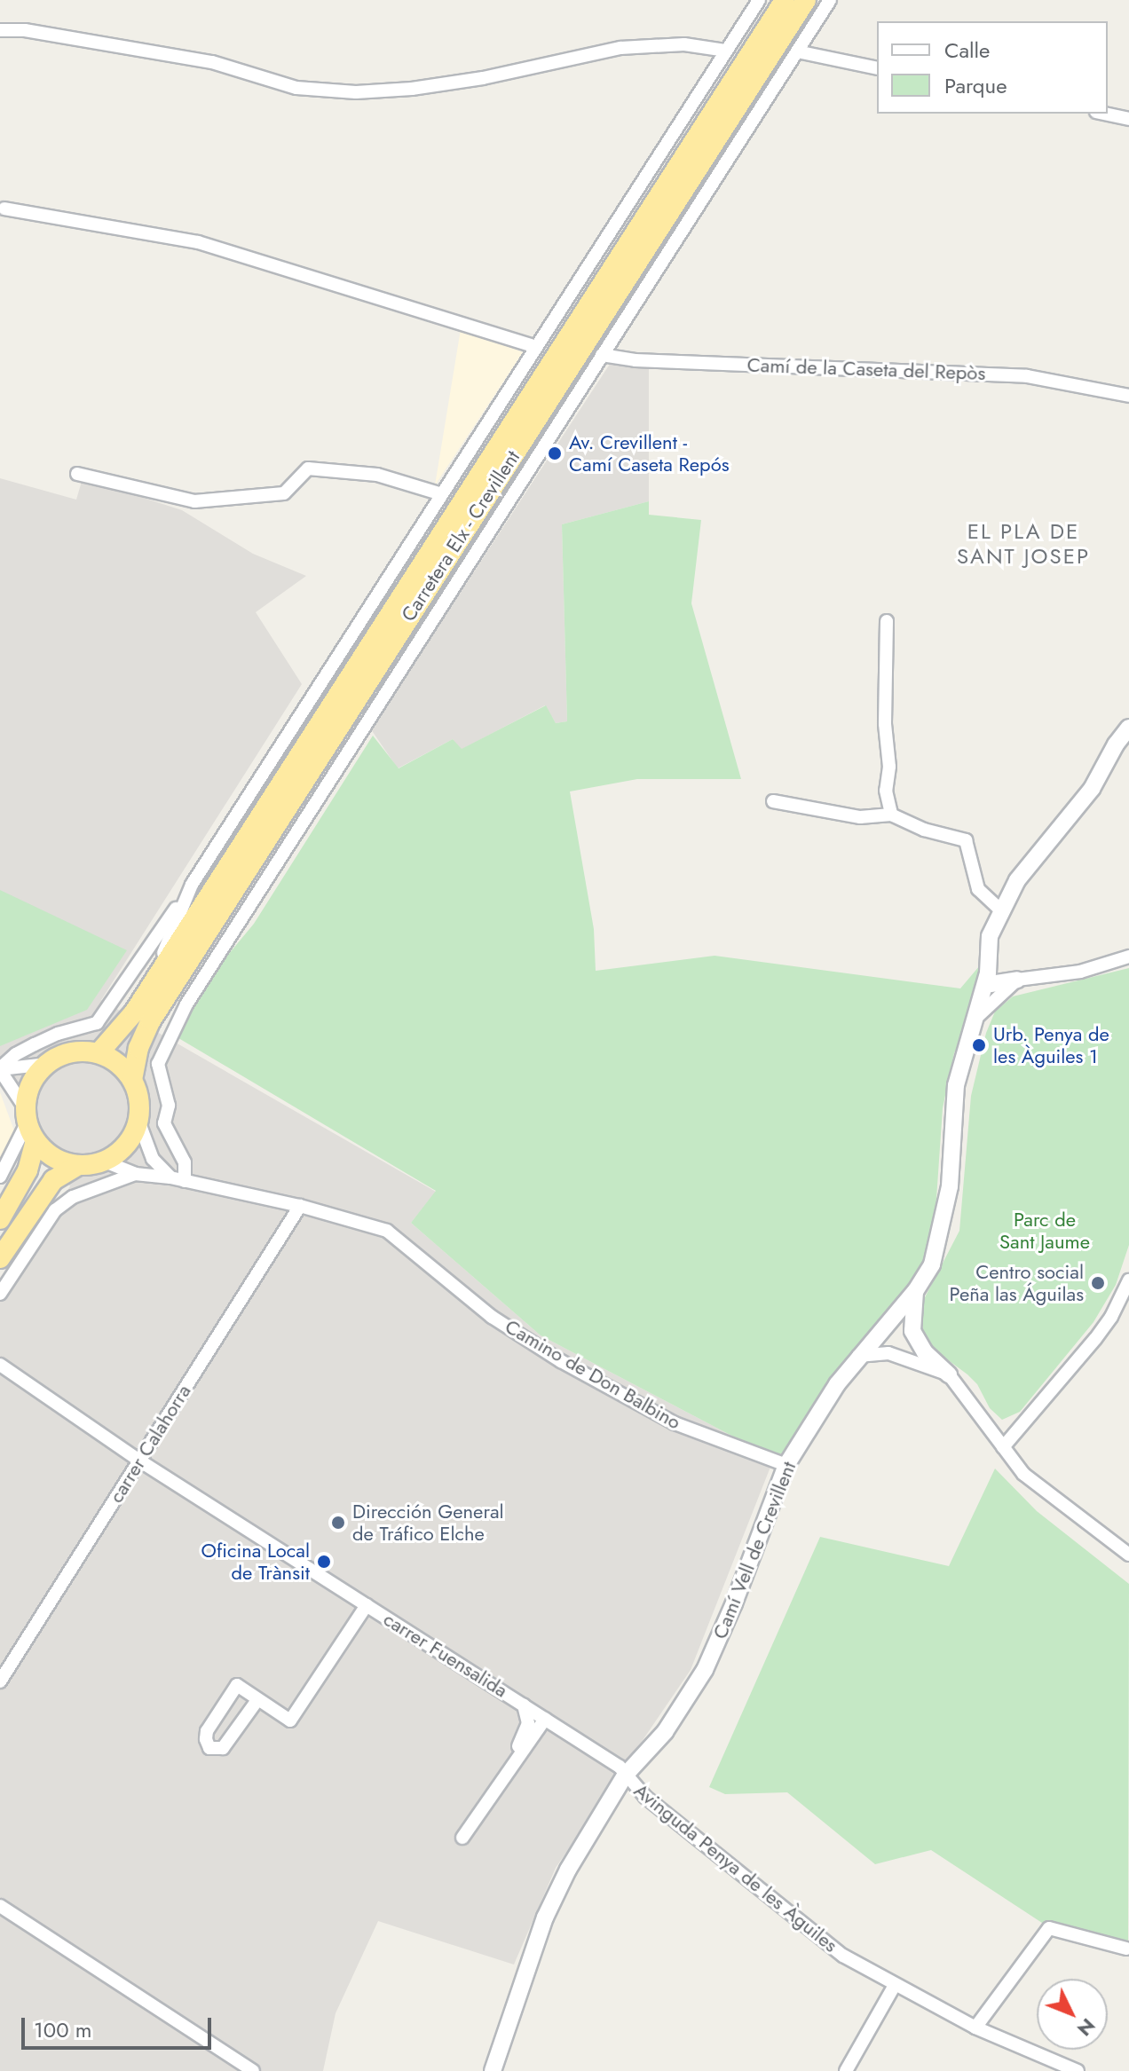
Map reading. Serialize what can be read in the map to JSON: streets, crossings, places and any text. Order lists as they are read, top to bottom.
{
  "streets": {
    "highway": ["Carretera Elx - Crevillent"],
    "street": [
      "Camí de la Caseta del Repòs",
      "Camino de Don Balbino",
      "carrer Calahorra",
      "Camí Vell de Crevillent",
      "carrer Fuensalida",
      "Avinguda Penya de les Àguiles"
    ]
  },
  "crossings": [
    ["Camino de Don Balbino", "carrer Calahorra"],
    ["Camino de Don Balbino", "Camí Vell de Crevillent"],
    ["carrer Calahorra", "carrer Fuensalida"],
    ["Camí Vell de Crevillent", "carrer Fuensalida"],
    ["Camí Vell de Crevillent", "Avinguda Penya de les Àguiles"],
    ["carrer Fuensalida", "Avinguda Penya de les Àguiles"]
  ],
  "districts": ["EL PLA DE SANT JOSEP"],
  "parks": ["Parc de Sant Jaume"],
  "places": [
    "Av. Crevillent - Camí Caseta Repós",
    "Urb. Penya de les Àguiles 1",
    "Centro social Peña las Águilas",
    "Dirección General de Tráfico Elche",
    "Oficina Local de Trànsit"
  ],
  "legend": ["Calle", "Parque"],
  "scale_bar": "100 m",
  "north": "bottom right"
}
